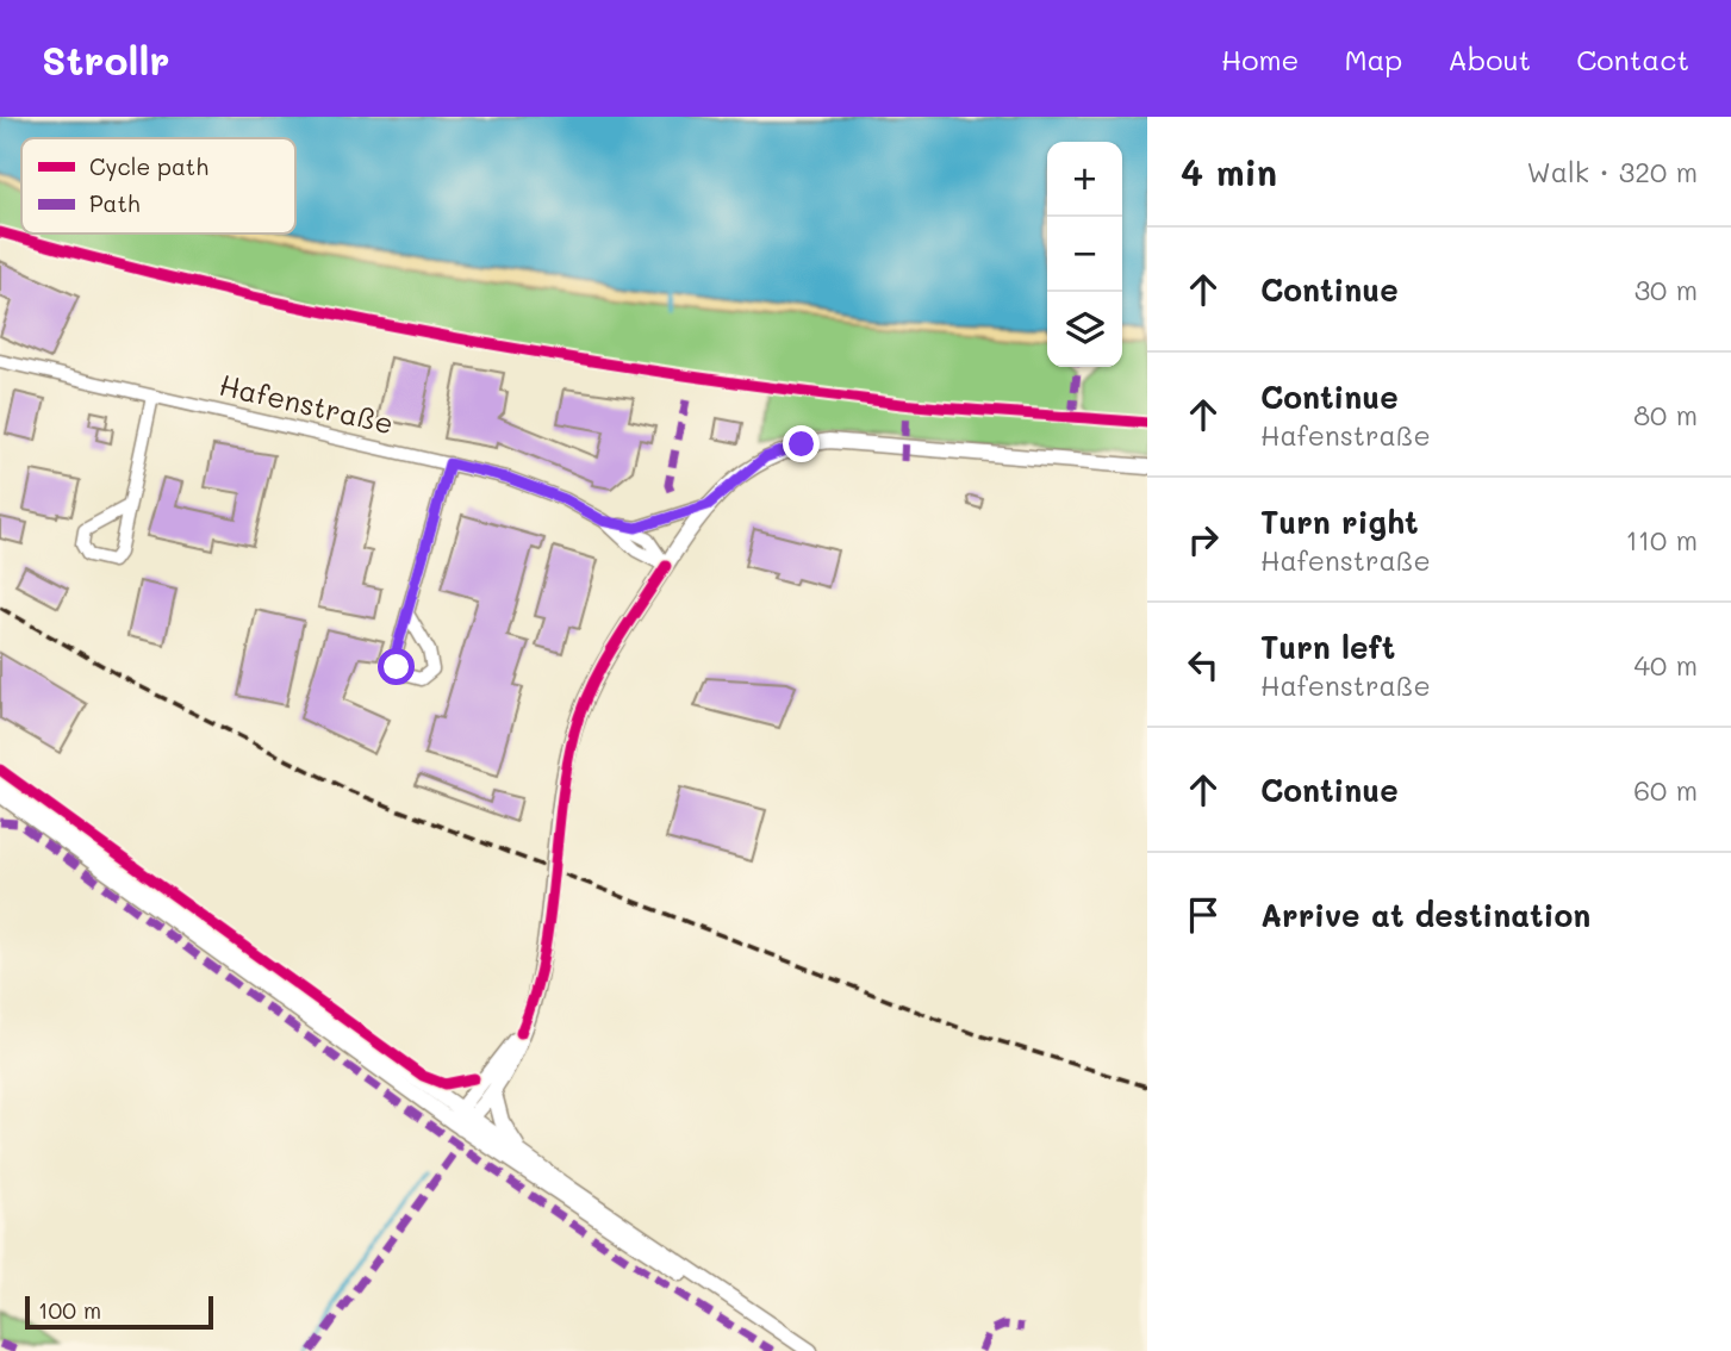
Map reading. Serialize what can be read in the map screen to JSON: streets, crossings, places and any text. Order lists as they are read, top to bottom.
{
  "streets": {
    "street": ["Hafenstraße"]
  },
  "legend": ["Cycle path", "Path"],
  "scale_bar": "100 m",
  "page": {
    "header": "Strollr",
    "nav": [
      "Home",
      "Map",
      "About",
      "Contact"
    ],
    "heading": ["4 min", "Walk · 320 m"],
    "map_buttons": ["+", "−"],
    "list": [
      ["Continue", "30 m"],
      ["Continue", "Hafenstraße", "80 m"],
      ["Turn right", "Hafenstraße", "110 m"],
      ["Turn left", "Hafenstraße", "40 m"],
      ["Continue", "60 m"],
      "Arrive at destination"
    ],
    "scale": "100 m"
  }
}
